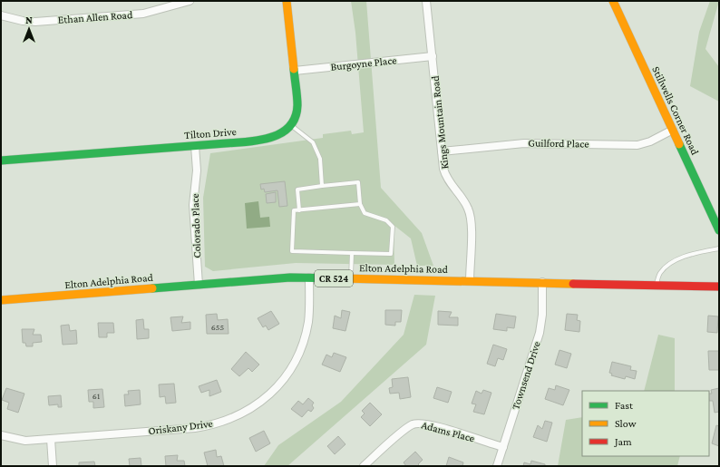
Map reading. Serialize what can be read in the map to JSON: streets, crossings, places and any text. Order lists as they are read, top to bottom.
{
  "streets": {
    "main road": [
      "Stillwells Corner Road",
      "Tilton Drive",
      "Elton Adelphia Road",
      "CR 524"
    ],
    "street": [
      "Ethan Allen Road",
      "Burgoyne Place",
      "Kings Mountain Road",
      "Guilford Place",
      "Colorado Place",
      "Townsend Drive",
      "Oriskany Drive",
      "Adams Place"
    ]
  },
  "crossings": [
    ["Burgoyne Place", "Kings Mountain Road"],
    ["Stillwells Corner Road", "Guilford Place"],
    ["Kings Mountain Road", "Guilford Place"],
    ["Kings Mountain Road", "Elton Adelphia Road"],
    ["Tilton Drive", "Colorado Place"],
    ["Colorado Place", "Elton Adelphia Road"],
    ["Elton Adelphia Road", "Townsend Drive"],
    ["Elton Adelphia Road", "Oriskany Drive"],
    ["Townsend Drive", "Adams Place"]
  ],
  "house_numbers": ["655", "61"],
  "legend": ["Fast", "Slow", "Jam"],
  "north": "top"
}
